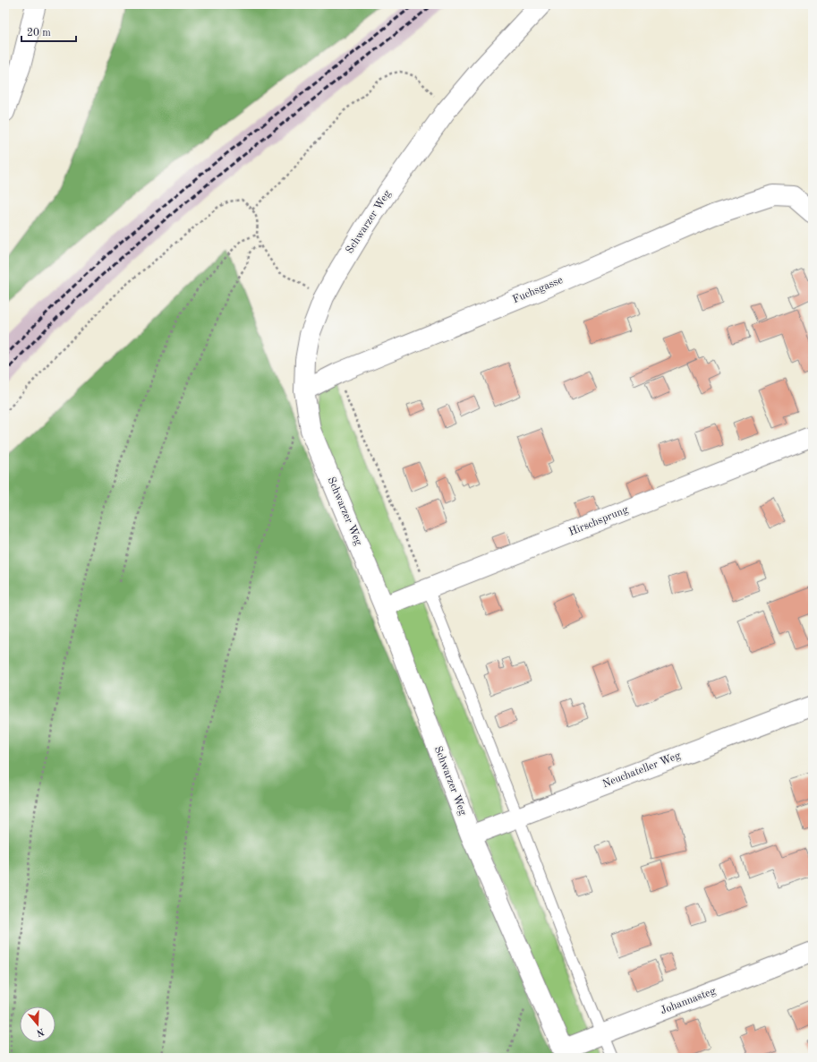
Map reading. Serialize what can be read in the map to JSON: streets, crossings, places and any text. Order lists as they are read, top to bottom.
{
  "streets": {
    "street": [
      "Schwarzer Weg",
      "Fuchsgasse",
      "Hirschsprung",
      "Neuchateller Weg",
      "Johannasteg"
    ]
  },
  "crossings": [
    ["Schwarzer Weg", "Fuchsgasse"],
    ["Schwarzer Weg", "Hirschsprung"],
    ["Schwarzer Weg", "Neuchateller Weg"],
    ["Schwarzer Weg", "Johannasteg"]
  ],
  "scale_bar": "20 m",
  "north": "bottom"
}
